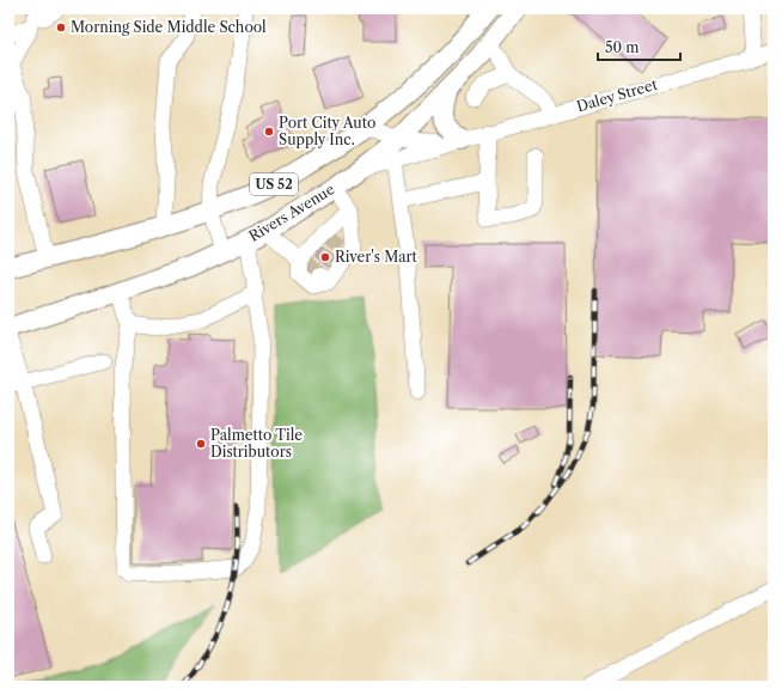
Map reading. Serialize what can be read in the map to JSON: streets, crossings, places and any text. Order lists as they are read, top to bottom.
{
  "streets": {
    "main road": ["US 52", "Rivers Avenue"],
    "street": ["Daley Street"]
  },
  "crossings": [
    ["Daley Street", "US 52"],
    ["Daley Street", "Rivers Avenue"]
  ],
  "places": [
    "Morning Side Middle School",
    "Port City Auto Supply Inc.",
    "River's Mart",
    "Palmetto Tile Distributors"
  ],
  "scale_bar": "50 m"
}
